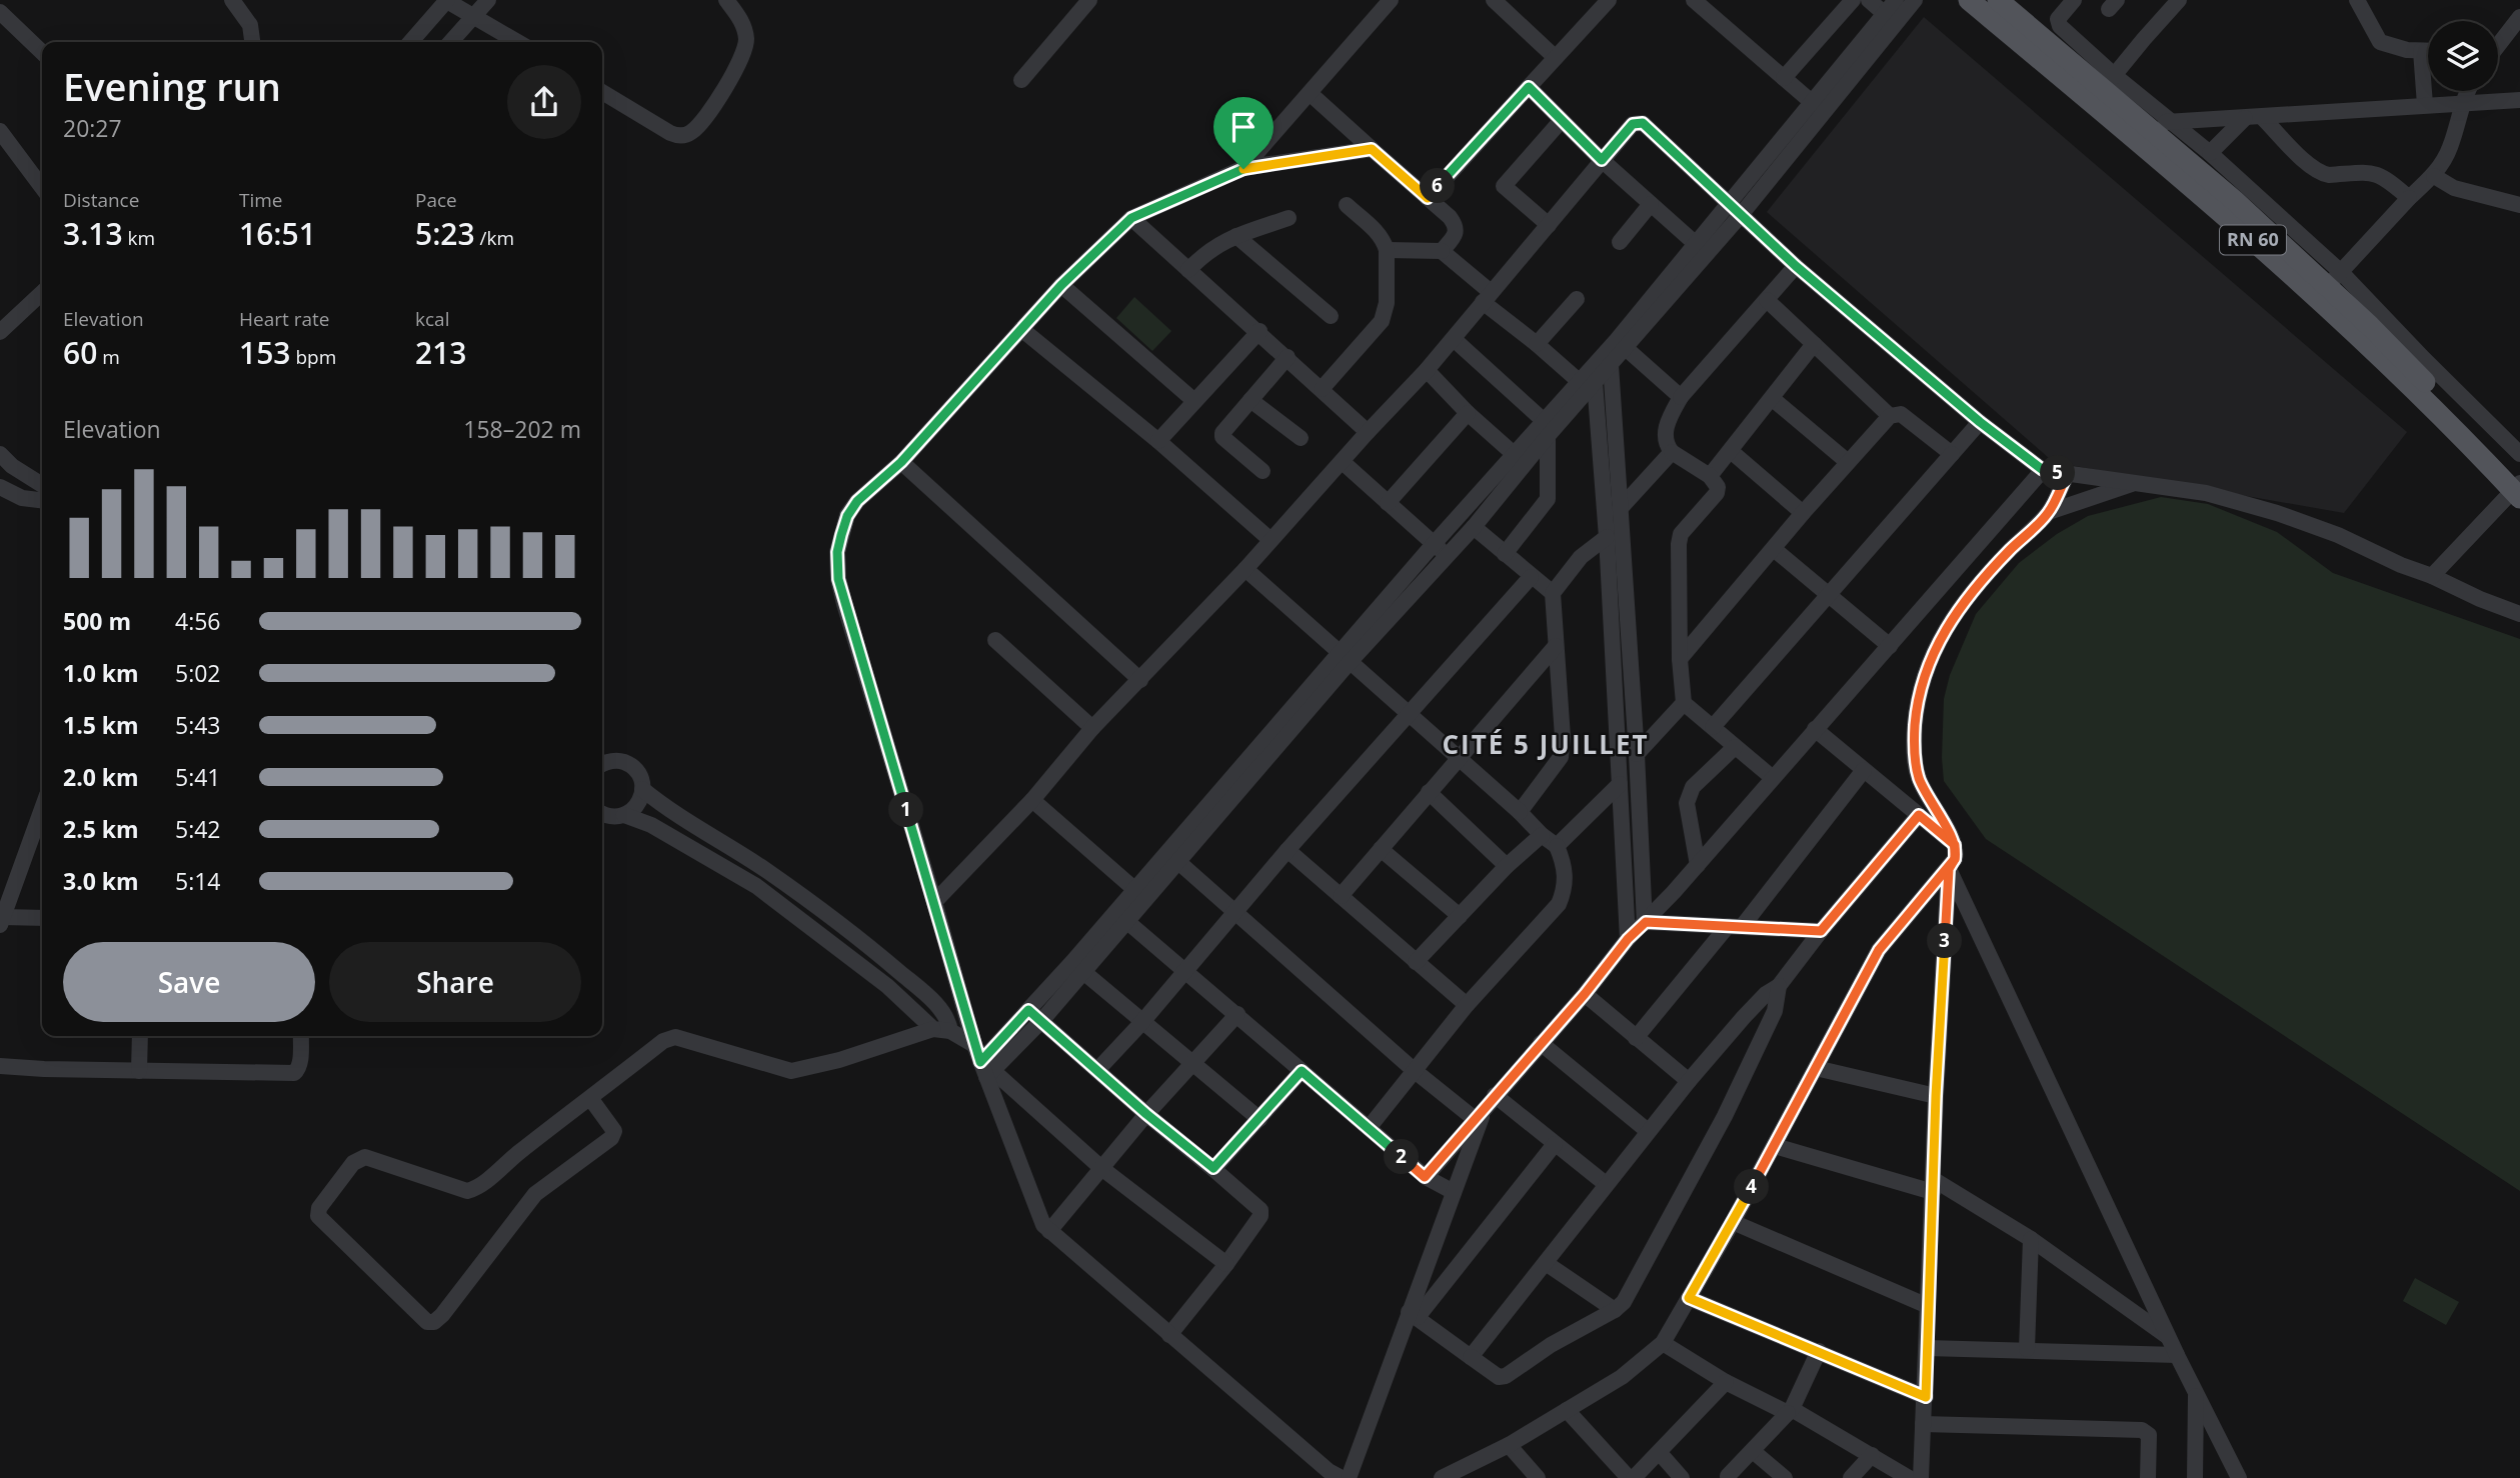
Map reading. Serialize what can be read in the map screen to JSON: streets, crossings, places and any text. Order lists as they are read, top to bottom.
{
  "streets": {
    "main road": ["RN 60"]
  },
  "districts": ["CITÉ 5 JUILLET"],
  "page": {
    "heading": ["Evening run", "20:27"],
    "stats": [
      ["Distance", "3.13 km"],
      ["Time", "16:51"],
      ["Pace", "5:23 /km"],
      ["Elevation", "60 m"],
      ["Heart rate", "153 bpm"],
      ["kcal", "213"]
    ],
    "pins": [
      "6",
      "5",
      "1",
      "3",
      "2",
      "4"
    ],
    "chart": ["Elevation", "158–202 m"],
    "list": [
      {
        "name": "500 m",
        "note": "4:56"
      },
      {
        "name": "1.0 km",
        "note": "5:02"
      },
      {
        "name": "1.5 km",
        "note": "5:43"
      },
      {
        "name": "2.0 km",
        "note": "5:41"
      },
      {
        "name": "2.5 km",
        "note": "5:42"
      },
      {
        "name": "3.0 km",
        "note": "5:14"
      }
    ],
    "buttons": ["Save", "Share"]
  }
}
